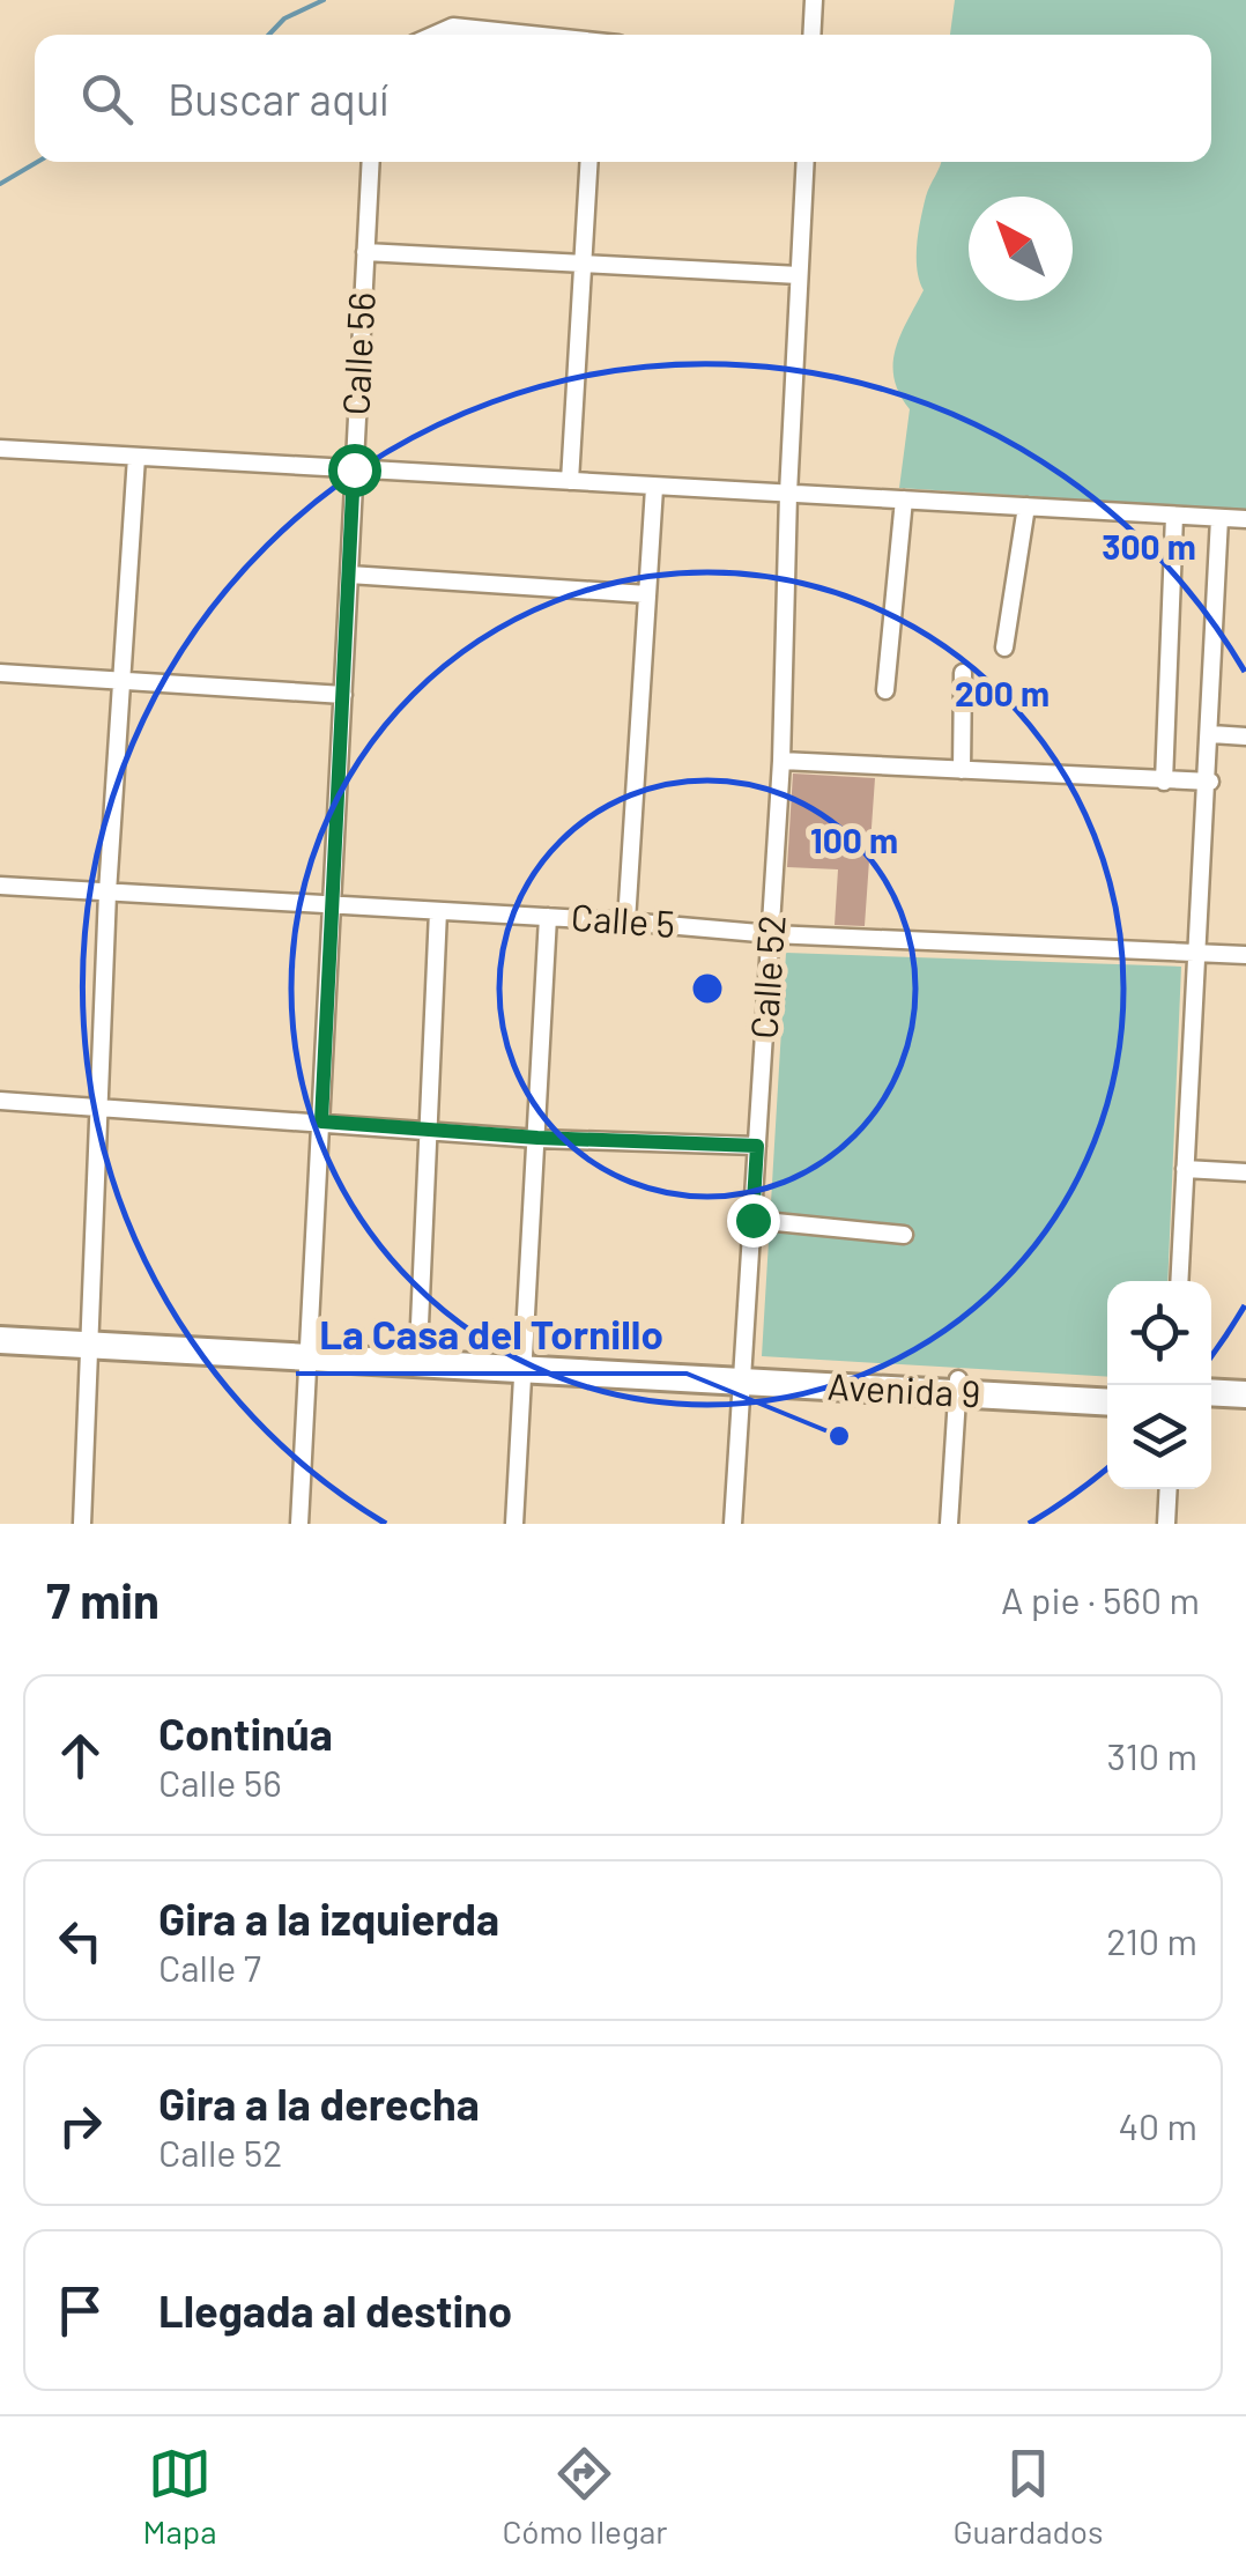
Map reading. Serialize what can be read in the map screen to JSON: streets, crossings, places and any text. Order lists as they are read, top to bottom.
{
  "streets": {
    "main road": ["Avenida 9"],
    "street": ["Calle 56", "Calle 5", "Calle 52"]
  },
  "crossings": [
    ["Calle 56", "Calle 5"],
    ["Calle 56", "Avenida 9"],
    ["Calle 5", "Calle 52"],
    ["Calle 52", "Avenida 9"]
  ],
  "places": ["La Casa del Tornillo"],
  "north": "top left",
  "page": {
    "search": "Buscar aquí",
    "heading": ["7 min", "A pie · 560 m"],
    "list": [
      ["Continúa", "Calle 56", "310 m"],
      ["Gira a la izquierda", "Calle 7", "210 m"],
      ["Gira a la derecha", "Calle 52", "40 m"],
      "Llegada al destino"
    ],
    "nav": ["Mapa", "Cómo llegar", "Guardados"]
  },
  "rings": ["300 m", "200 m", "100 m"]
}
